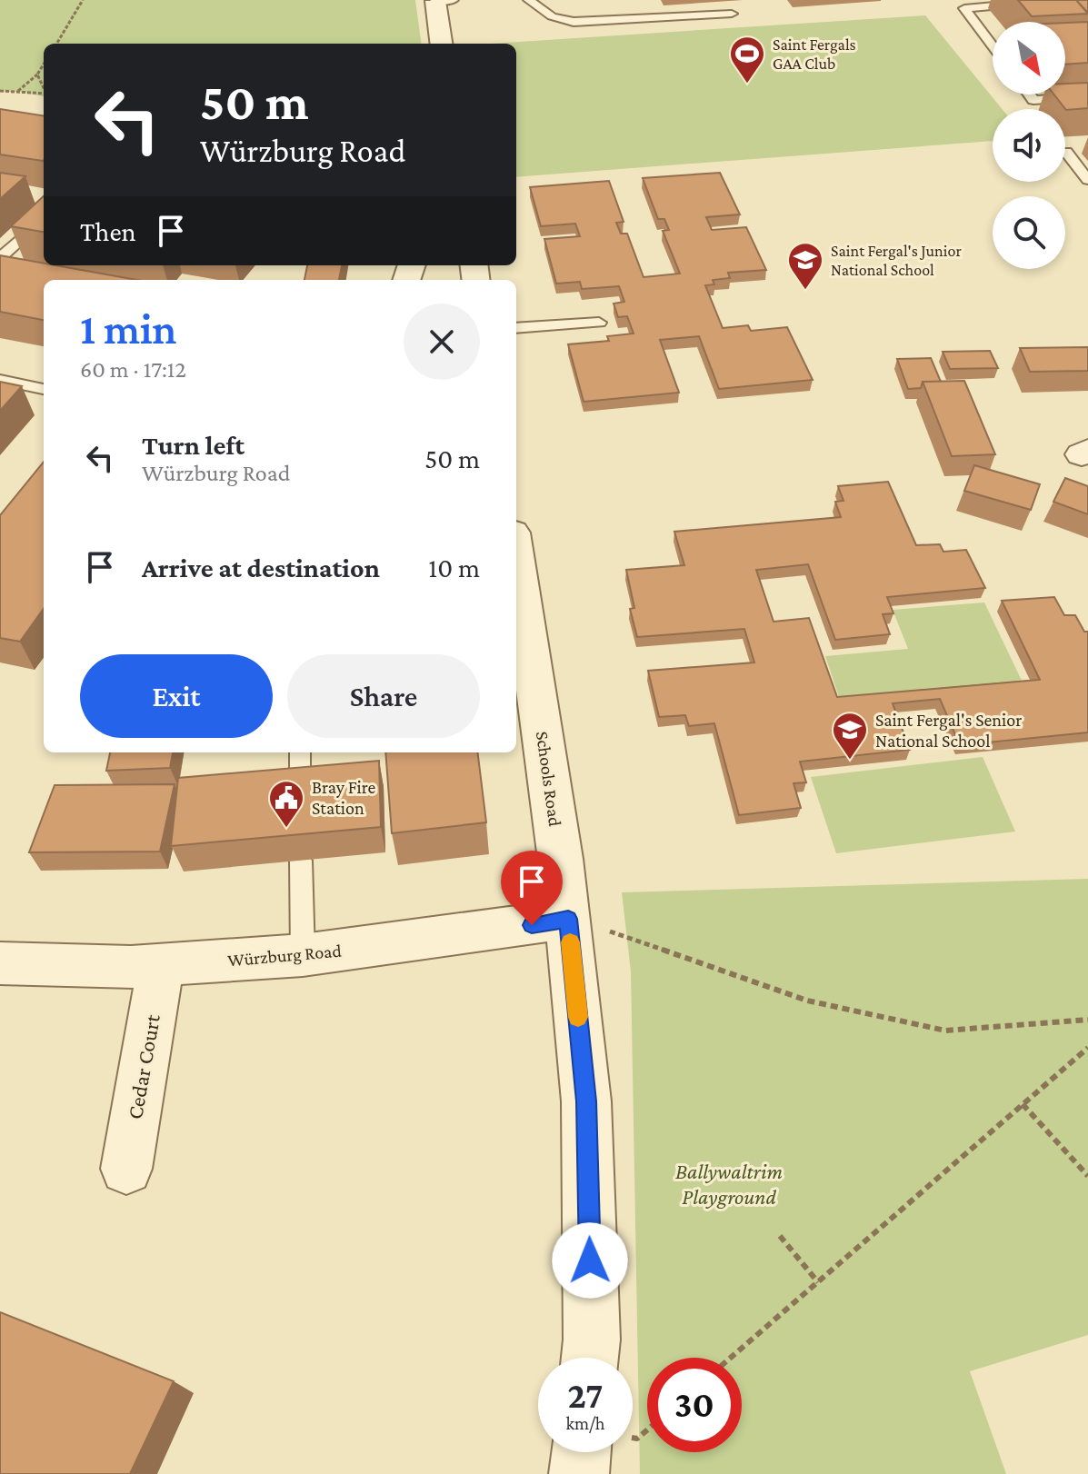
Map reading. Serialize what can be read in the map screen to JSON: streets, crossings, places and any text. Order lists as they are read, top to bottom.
{
  "streets": {
    "street": ["Schools Road", "Würzburg Road", "Cedar Court"]
  },
  "crossings": [
    ["Schools Road", "Würzburg Road"],
    ["Würzburg Road", "Cedar Court"]
  ],
  "parks": ["Ballywaltrim Playground"],
  "places": {
    "sports": ["Saint Fergals GAA Club"],
    "school or university": ["Saint Fergal's Junior National School", "Saint Fergal's Senior National School"],
    "public building": ["Bray Fire Station"]
  },
  "north": "bottom right",
  "page": {
    "turn": ["50 m", "Würzburg Road"],
    "then": "Then",
    "heading": ["1 min", "60 m · 17:12"],
    "list": [
      {
        "name": "Turn left",
        "note": "Würzburg Road",
        "value": "50 m"
      },
      {
        "name": "Arrive at destination",
        "value": "10 m"
      }
    ],
    "buttons": ["Exit", "Share"],
    "speed": "27 km/h",
    "limit": "30"
  }
}
